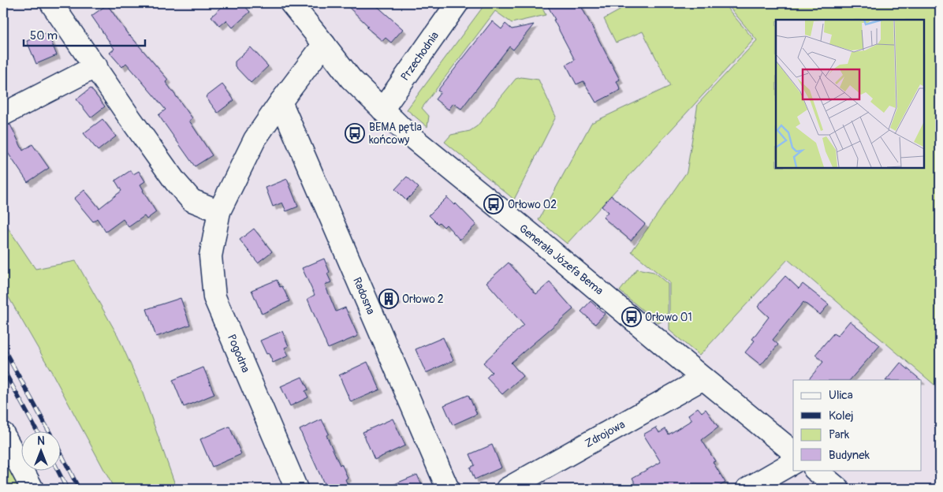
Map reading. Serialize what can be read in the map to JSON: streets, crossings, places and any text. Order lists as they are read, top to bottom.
{
  "streets": {
    "street": [
      "Przechodnia",
      "Generała Józefa Bema",
      "Radosna",
      "Pogodna",
      "Zdrojowa"
    ]
  },
  "crossings": [
    ["Przechodnia", "Generała Józefa Bema"],
    ["Generała Józefa Bema", "Pogodna"],
    ["Generała Józefa Bema", "Zdrojowa"],
    ["Radosna", "Pogodna"]
  ],
  "places": {
    "bus stop": ["BEMA pętla końcowy", "Orłowo 02", "Orłowo 01"],
    "building": ["Orłowo 2"]
  },
  "legend": [
    "Ulica",
    "Kolej",
    "Park",
    "Budynek"
  ],
  "scale_bar": "50 m",
  "north": "top"
}
